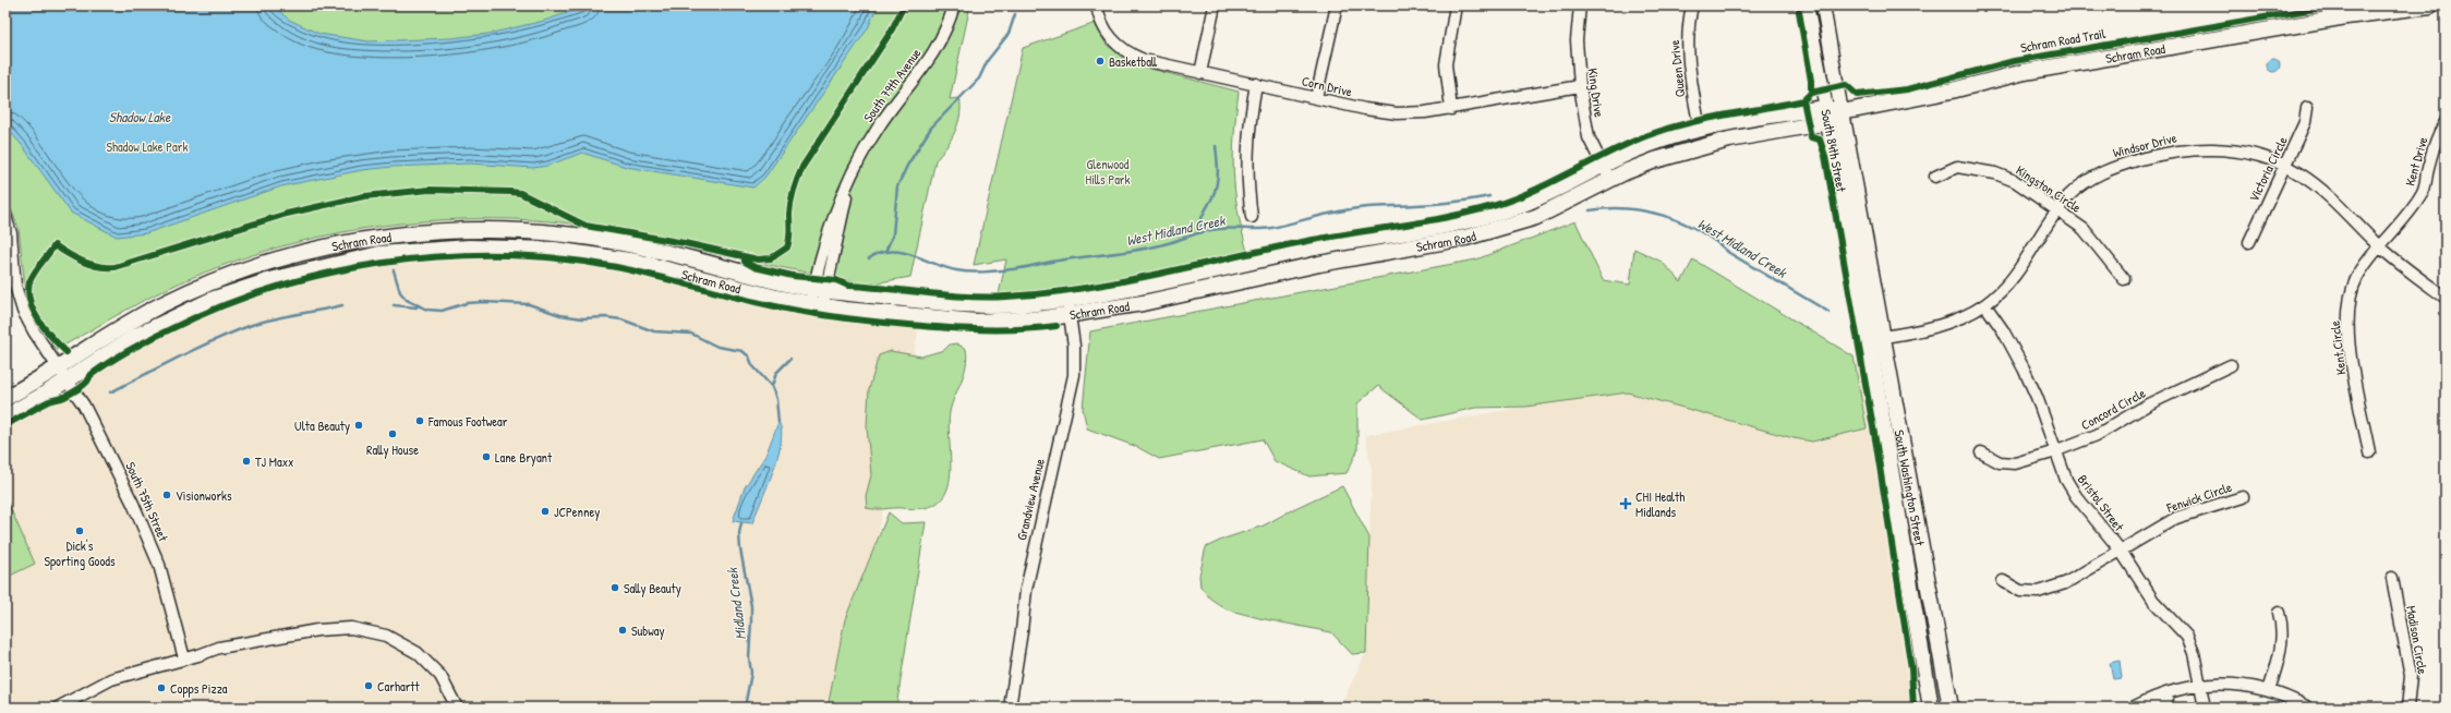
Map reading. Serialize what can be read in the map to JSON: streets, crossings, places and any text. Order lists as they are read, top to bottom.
{
  "streets": {
    "main road": ["Schram Road", "South 84th Street", "South Washington Street"],
    "street": [
      "Queen Drive",
      "South 79th Avenue",
      "Corn Drive",
      "King Drive",
      "Windsor Drive",
      "Kent Drive",
      "Victoria Circle",
      "Kingston Circle",
      "Kent Circle",
      "Concord Circle",
      "Fenwick Circle",
      "Grandview Avenue",
      "South 75th Street",
      "Bristol Street",
      "Madison Circle"
    ],
    "cycle path": ["Schram Road Trail"]
  },
  "crossings": [
    ["Schram Road", "Queen Drive"],
    ["Schram Road", "South 79th Avenue"],
    ["Schram Road", "King Drive"],
    ["Schram Road", "South 84th Street"],
    ["Schram Road", "Grandview Avenue"],
    ["Schram Road", "South 75th Street"],
    ["Corn Drive", "King Drive"],
    ["Windsor Drive", "Kent Drive"],
    ["Windsor Drive", "Victoria Circle"],
    ["Windsor Drive", "Kingston Circle"],
    ["Windsor Drive", "Kent Circle"],
    ["Windsor Drive", "South Washington Street"],
    ["Windsor Drive", "Bristol Street"],
    ["South 84th Street", "South Washington Street"],
    ["Kent Drive", "Kent Circle"],
    ["Concord Circle", "Bristol Street"],
    ["Fenwick Circle", "Bristol Street"]
  ],
  "water": ["Shadow Lake", "West Midland Creek", "Midland Creek"],
  "parks": ["Shadow Lake Park", "Glenwood Hills Park"],
  "places": {
    "other": [
      "Basketball",
      "Famous Footwear",
      "Ulta Beauty",
      "Rally House",
      "Lane Bryant",
      "TJ Maxx",
      "Visionworks",
      "JCPenney",
      "Dick's Sporting Goods",
      "Sally Beauty",
      "Subway",
      "Carhartt",
      "Copps Pizza"
    ],
    "health": ["CHI Health Midlands"]
  }
}
